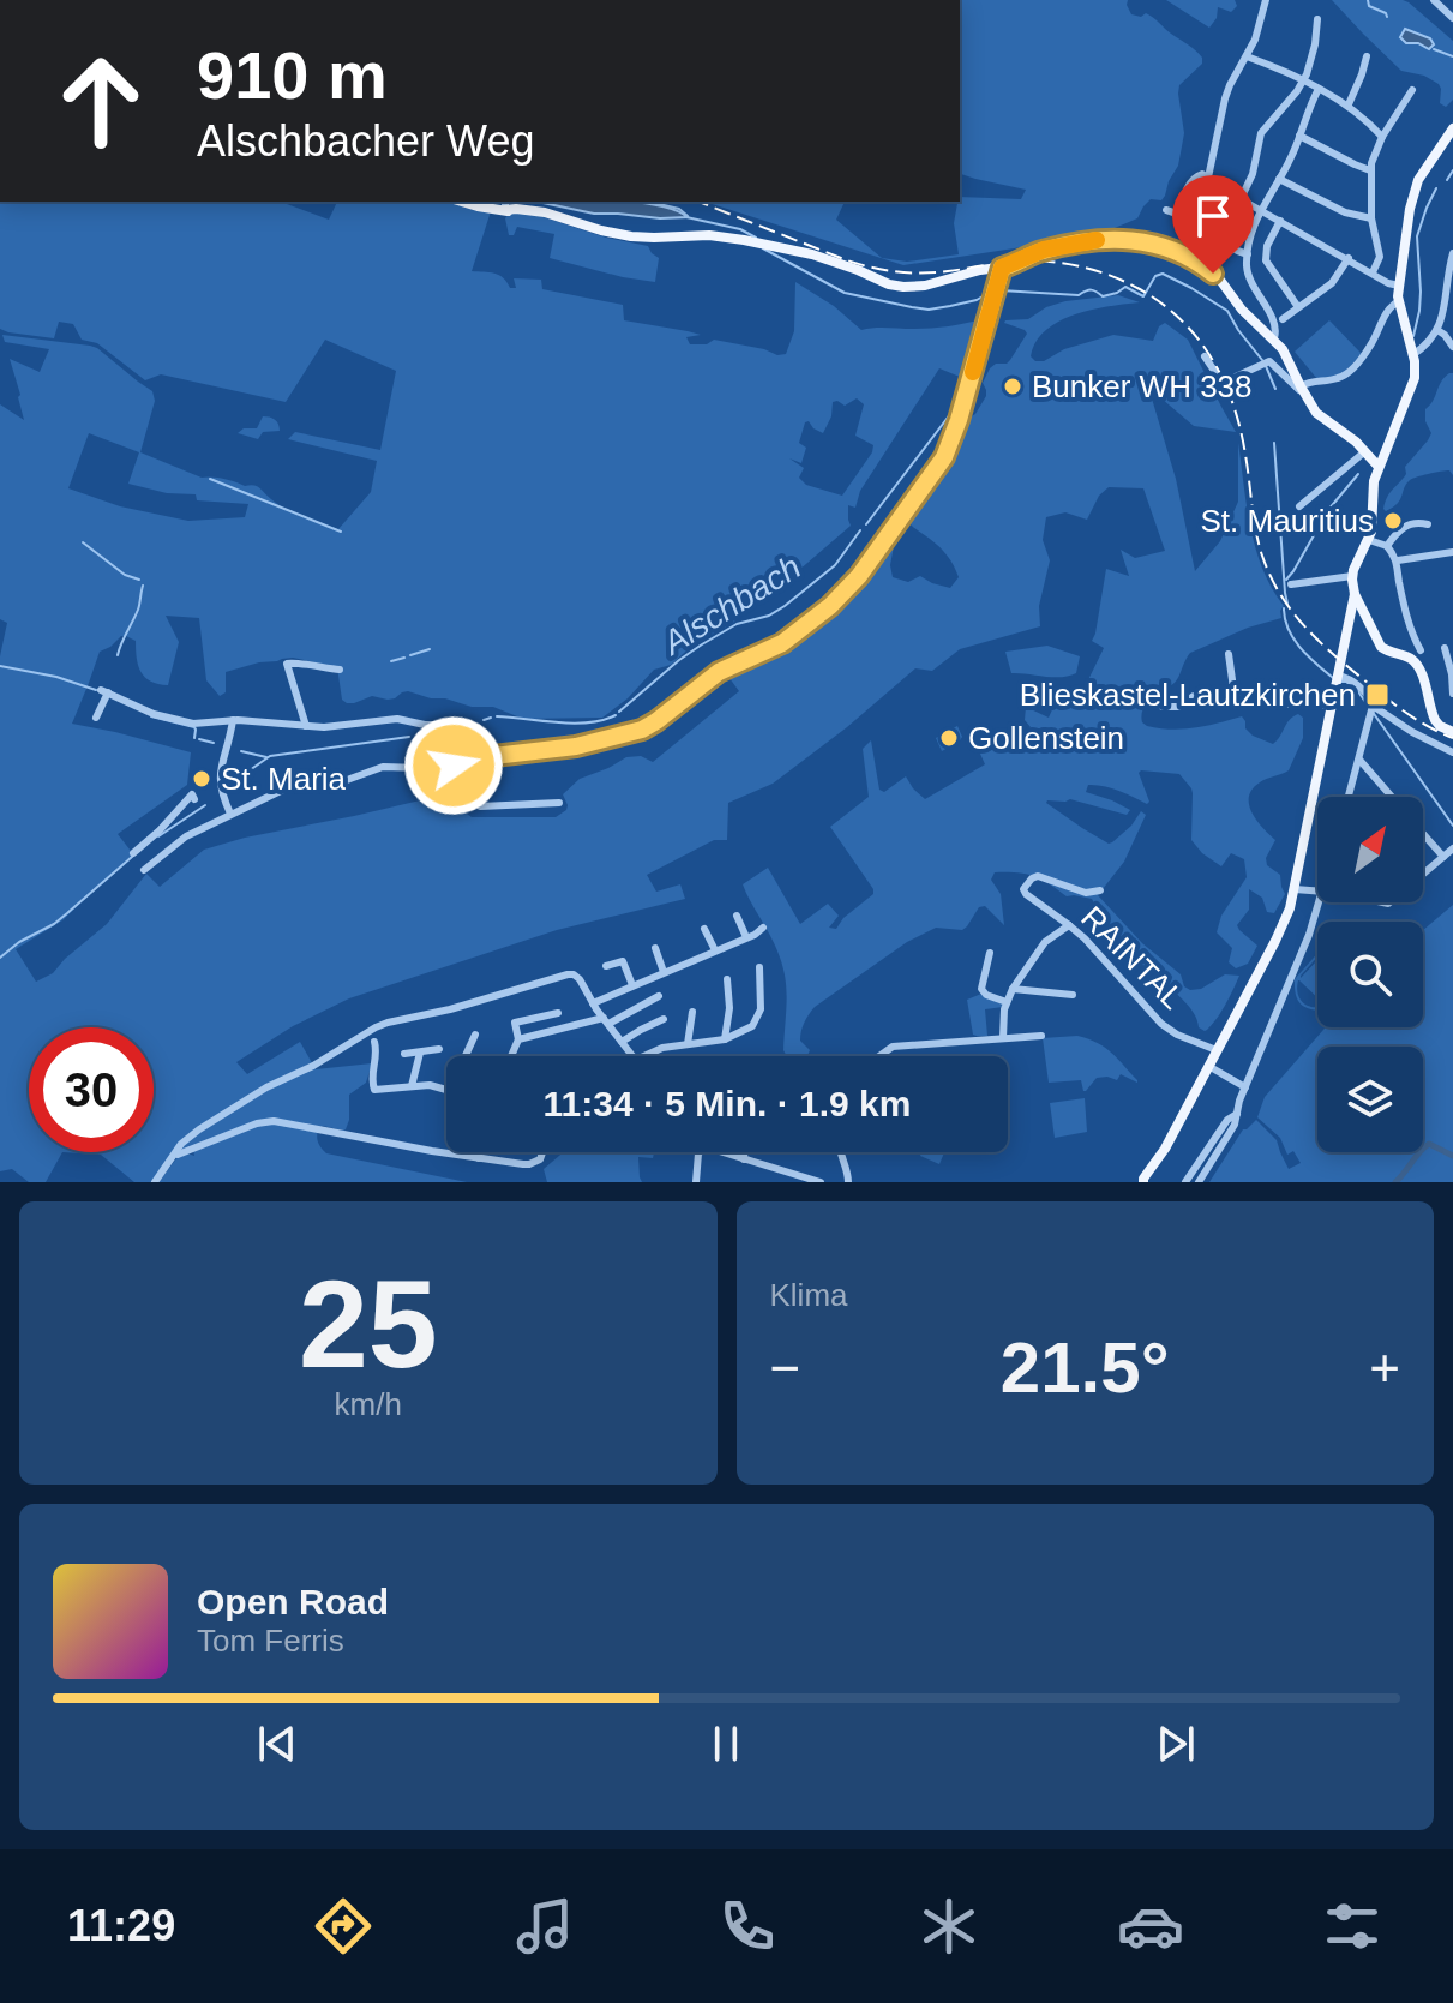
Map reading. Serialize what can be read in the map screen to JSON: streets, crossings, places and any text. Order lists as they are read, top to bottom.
{
  "streets": {
    "street": ["RAINTAL"]
  },
  "water": ["Alschbach"],
  "places": {
    "other": [
      "Bunker WH 338",
      "St. Mauritius",
      "Gollenstein",
      "St. Maria"
    ],
    "transit": ["Blieskastel-Lautzkirchen"]
  },
  "north": "top right",
  "page": {
    "turn": ["910 m", "Alschbacher Weg"],
    "limit": "30",
    "trip": "11:34 · 5 Min. · 1.9 km",
    "tile": [
      ["25", "km/h"],
      "Klima"
    ],
    "heat": ["−", "21.5°", "+"],
    "song": ["Open Road", "Tom Ferris"],
    "tabs": "11:29"
  }
}
